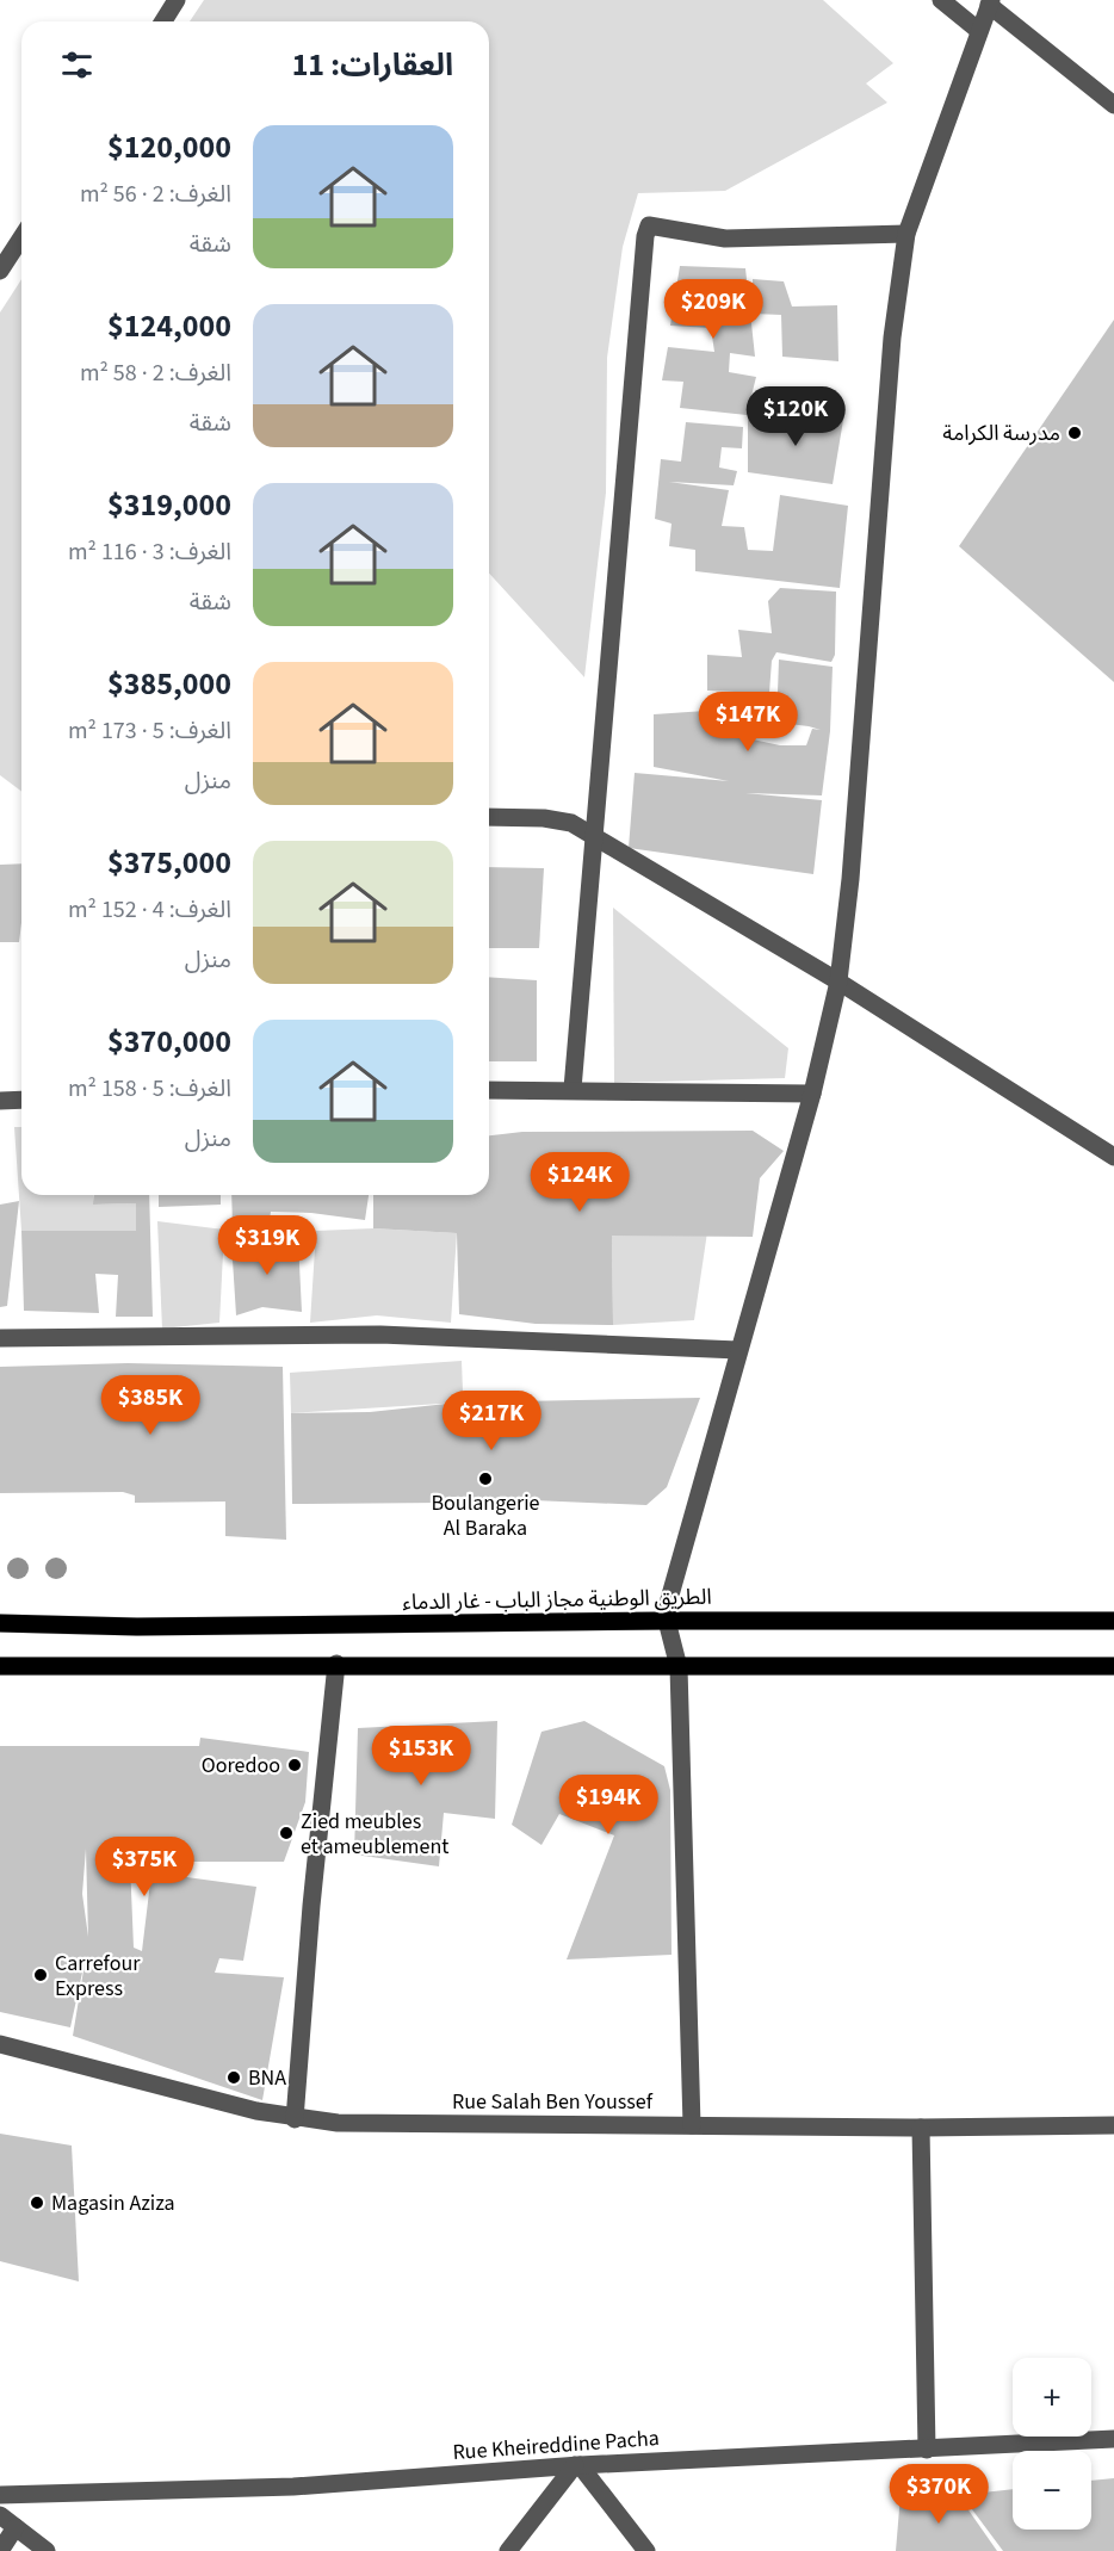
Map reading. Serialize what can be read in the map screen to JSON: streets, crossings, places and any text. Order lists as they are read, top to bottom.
{
  "streets": {
    "main road": ["الطريق الوطنية مجاز الباب - غار الدماء"],
    "street": ["Rue Salah Ben Youssef", "Rue Kheireddine Pacha"]
  },
  "places": [
    "مدرسة الكرامة",
    "Boulangerie Al Baraka",
    "Ooredoo",
    "Zied meubles et ameublement",
    "Carrefour Express",
    "BNA",
    "Magasin Aziza"
  ],
  "page": {
    "heading": "العقارات: 11",
    "list": [
      {
        "name": "$120,000",
        "note": "الغرف: 2 · 56 m² · شقة"
      },
      {
        "name": "$124,000",
        "note": "الغرف: 2 · 58 m² · شقة"
      },
      {
        "name": "$319,000",
        "note": "الغرف: 3 · 116 m² · شقة"
      },
      {
        "name": "$385,000",
        "note": "الغرف: 5 · 173 m² · منزل"
      },
      {
        "name": "$375,000",
        "note": "الغرف: 4 · 152 m² · منزل"
      },
      {
        "name": "$370,000",
        "note": "الغرف: 5 · 158 m² · منزل"
      }
    ],
    "price": [
      "$209K",
      "$120K",
      "$147K",
      "$124K",
      "$319K",
      "$385K",
      "$217K",
      "$153K",
      "$194K",
      "$375K",
      "$370K"
    ],
    "map_buttons": ["+", "−"]
  }
}
